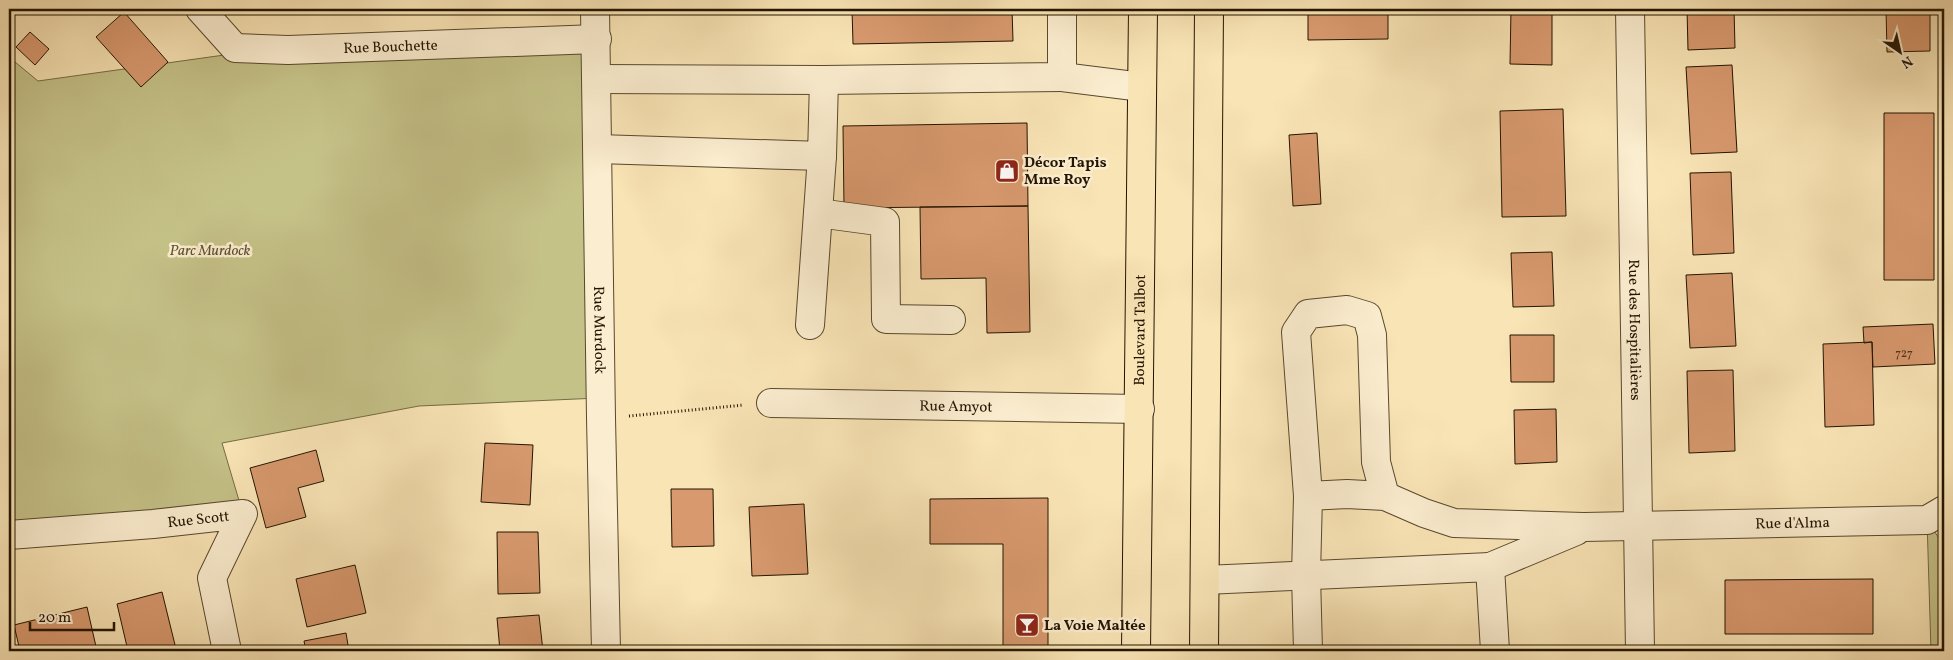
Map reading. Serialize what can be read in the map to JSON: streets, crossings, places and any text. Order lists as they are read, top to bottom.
{
  "streets": {
    "main road": ["Boulevard Talbot"],
    "street": [
      "Rue Bouchette",
      "Rue Murdock",
      "Rue des Hospitalières",
      "Rue Amyot",
      "Rue Scott",
      "Rue d'Alma"
    ]
  },
  "crossings": [
    ["Rue Bouchette", "Rue Murdock"],
    ["Boulevard Talbot", "Rue Amyot"],
    ["Rue des Hospitalières", "Rue d'Alma"]
  ],
  "parks": ["Parc Murdock"],
  "places": {
    "shop": ["Décor Tapis Mme Roy"],
    "bar": ["La Voie Maltée"]
  },
  "house_numbers": ["727"],
  "scale_bar": "20 m",
  "north": "bottom right"
}
